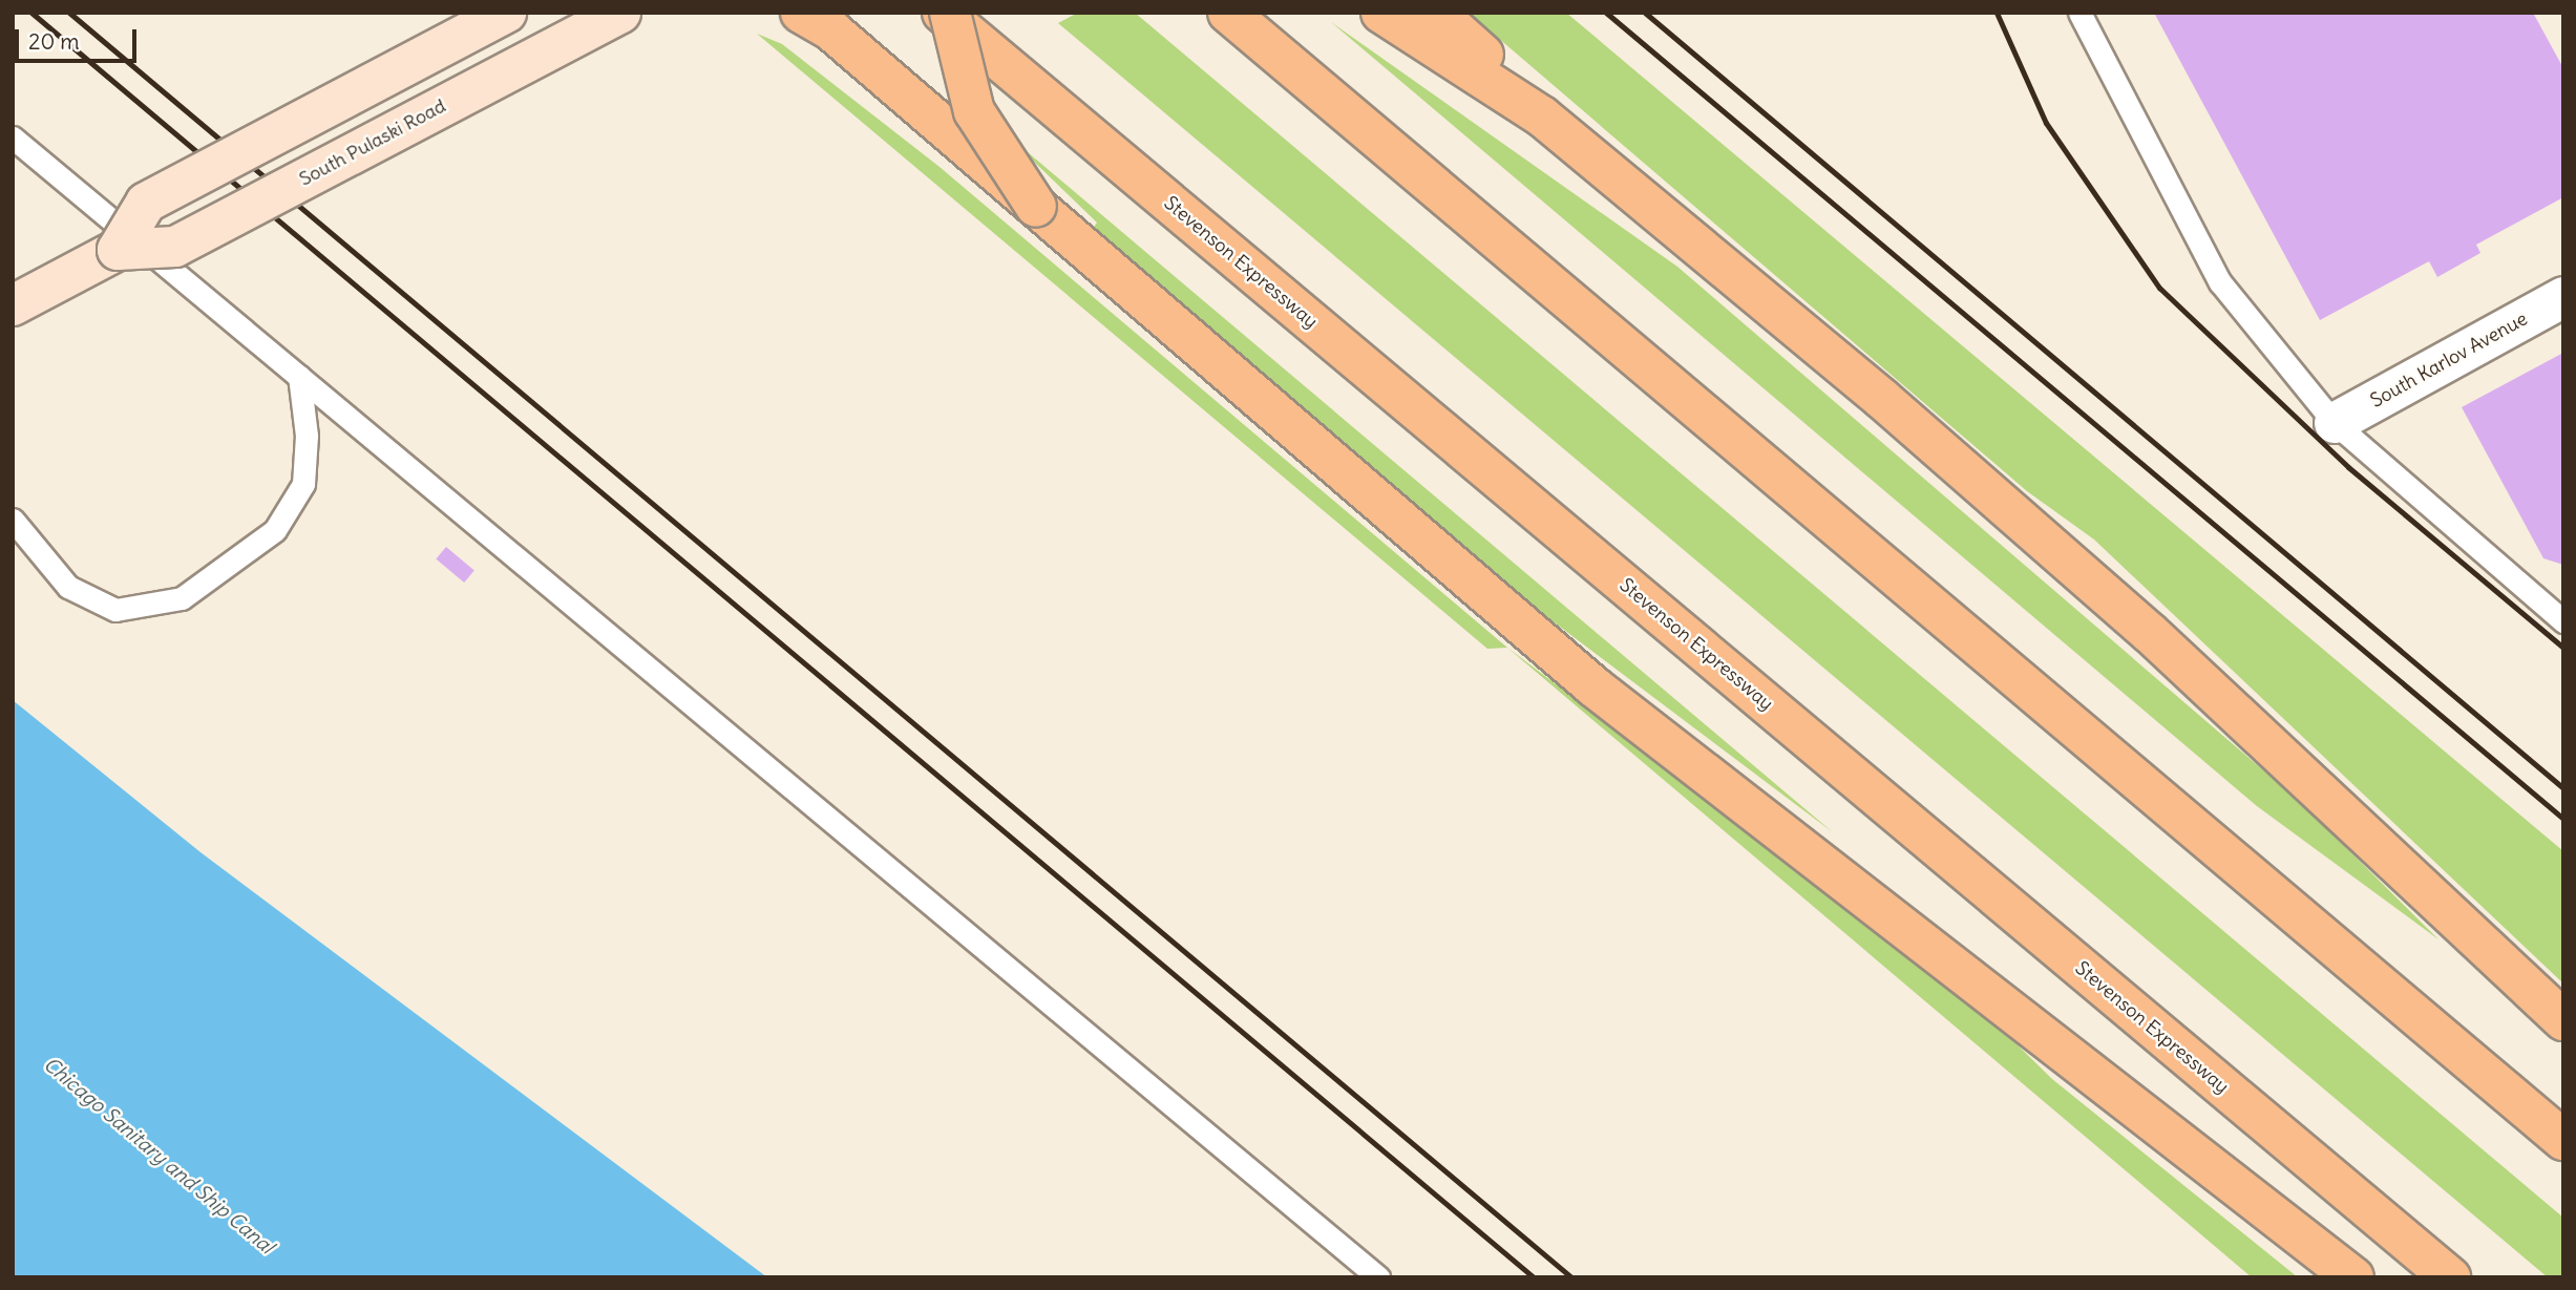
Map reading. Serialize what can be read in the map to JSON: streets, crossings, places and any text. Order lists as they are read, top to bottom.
{
  "streets": {
    "highway": ["Stevenson Expressway"],
    "main road": ["South Pulaski Road"],
    "street": ["South Karlov Avenue"]
  },
  "water": ["Chicago Sanitary and Ship Canal"],
  "scale_bar": "20 m"
}
